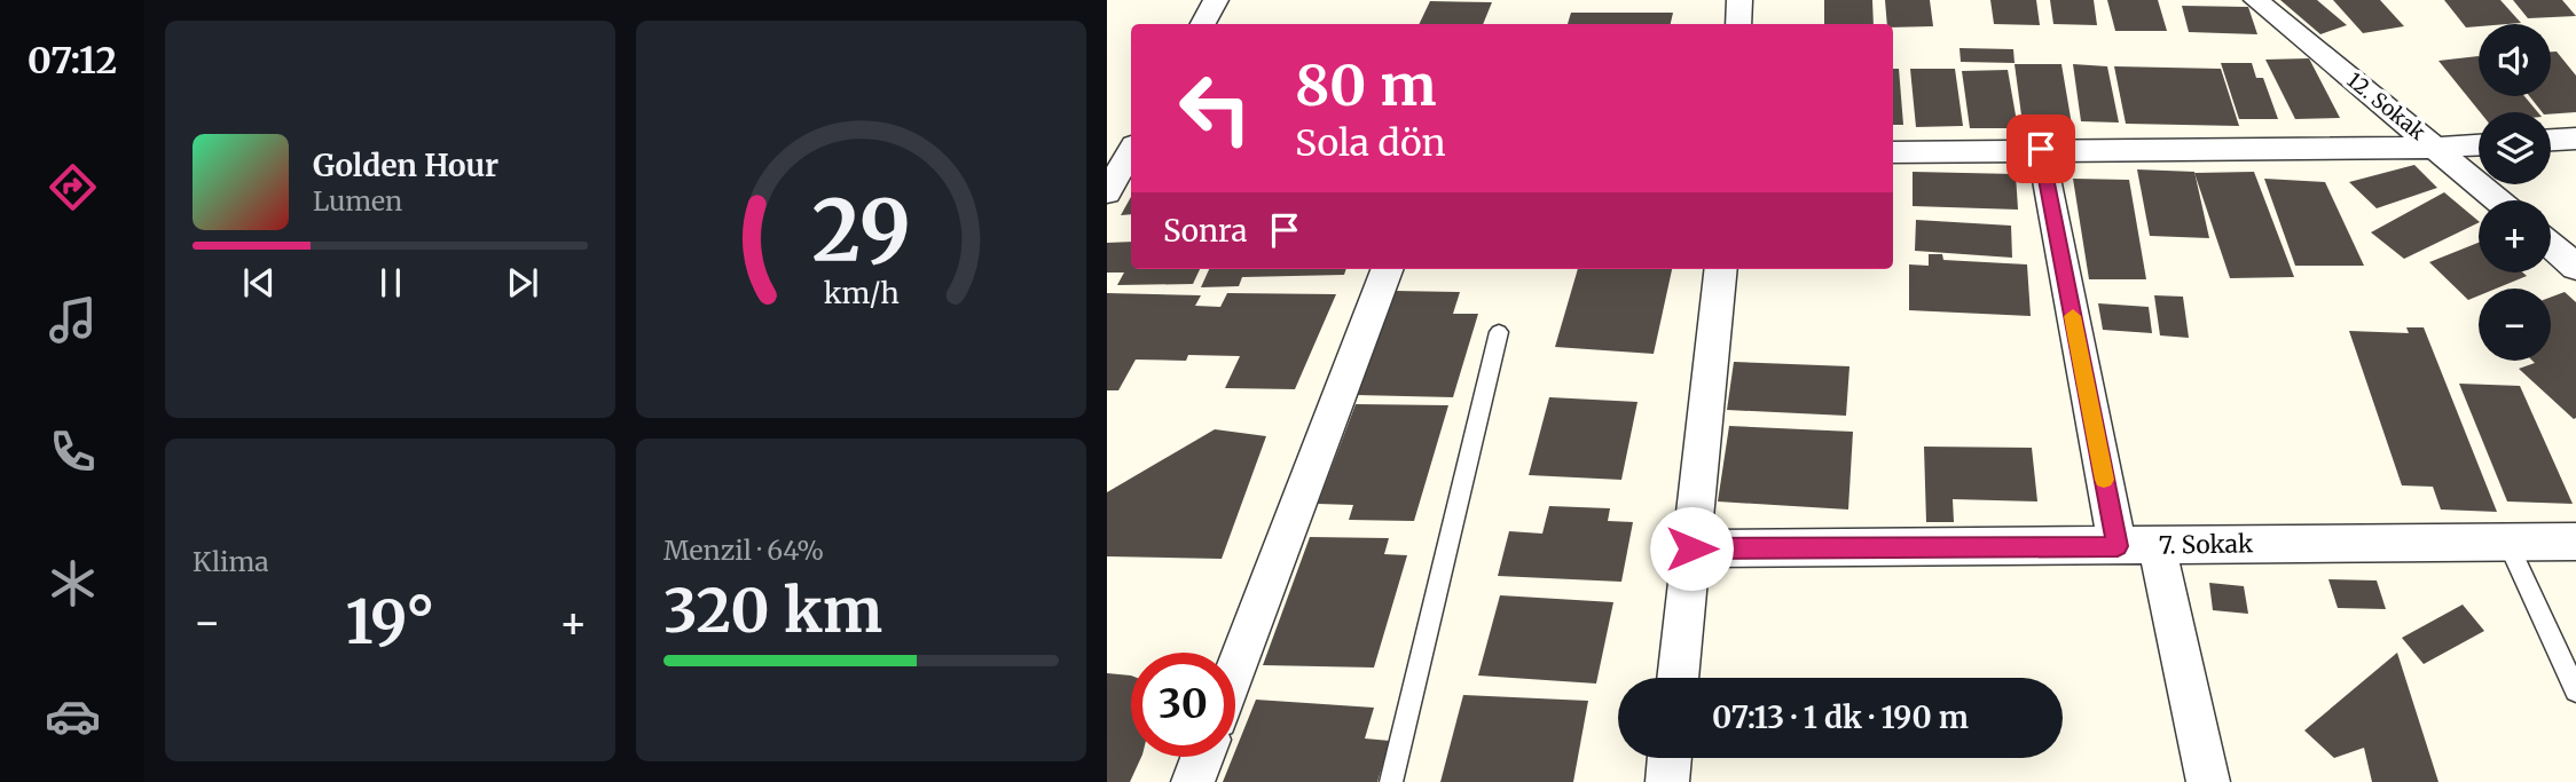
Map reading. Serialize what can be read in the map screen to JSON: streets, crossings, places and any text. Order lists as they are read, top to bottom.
{
  "streets": {
    "street": ["12. Sokak", "7. Sokak"]
  },
  "page": {
    "tabs": "07:12",
    "map_buttons": ["+", "−"],
    "turn": ["80 m", "Sola dön"],
    "song": ["Golden Hour", "Lumen"],
    "then": "Sonra",
    "tile": [
      "Klima",
      ["Menzil · 64%", "320 km"]
    ],
    "heat": ["−", "19°", "+"],
    "limit": "30",
    "trip": "07:13 · 1 dk · 190 m",
    "gauge": ["29", "km/h"]
  }
}
